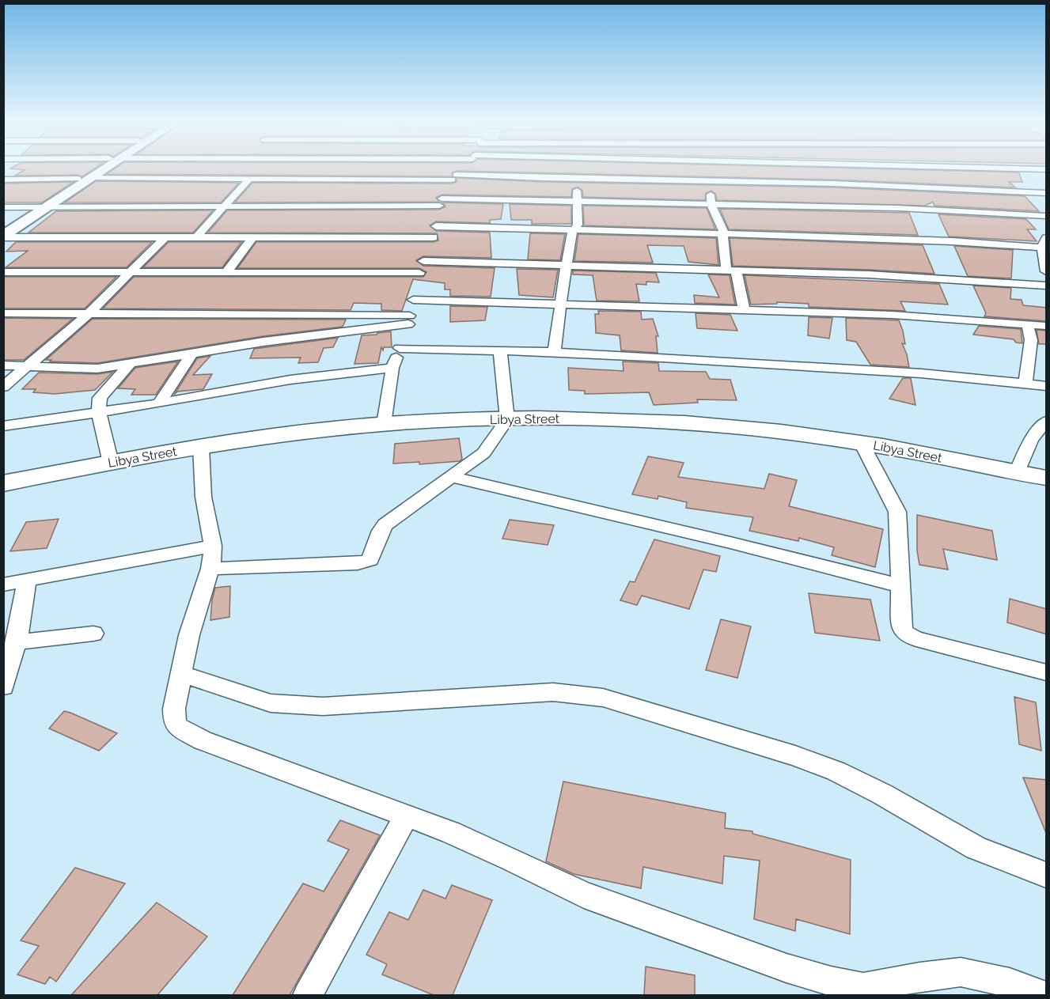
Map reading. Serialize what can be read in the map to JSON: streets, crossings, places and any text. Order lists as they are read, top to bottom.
{
  "streets": {
    "highway": ["Libya Street"]
  }
}
